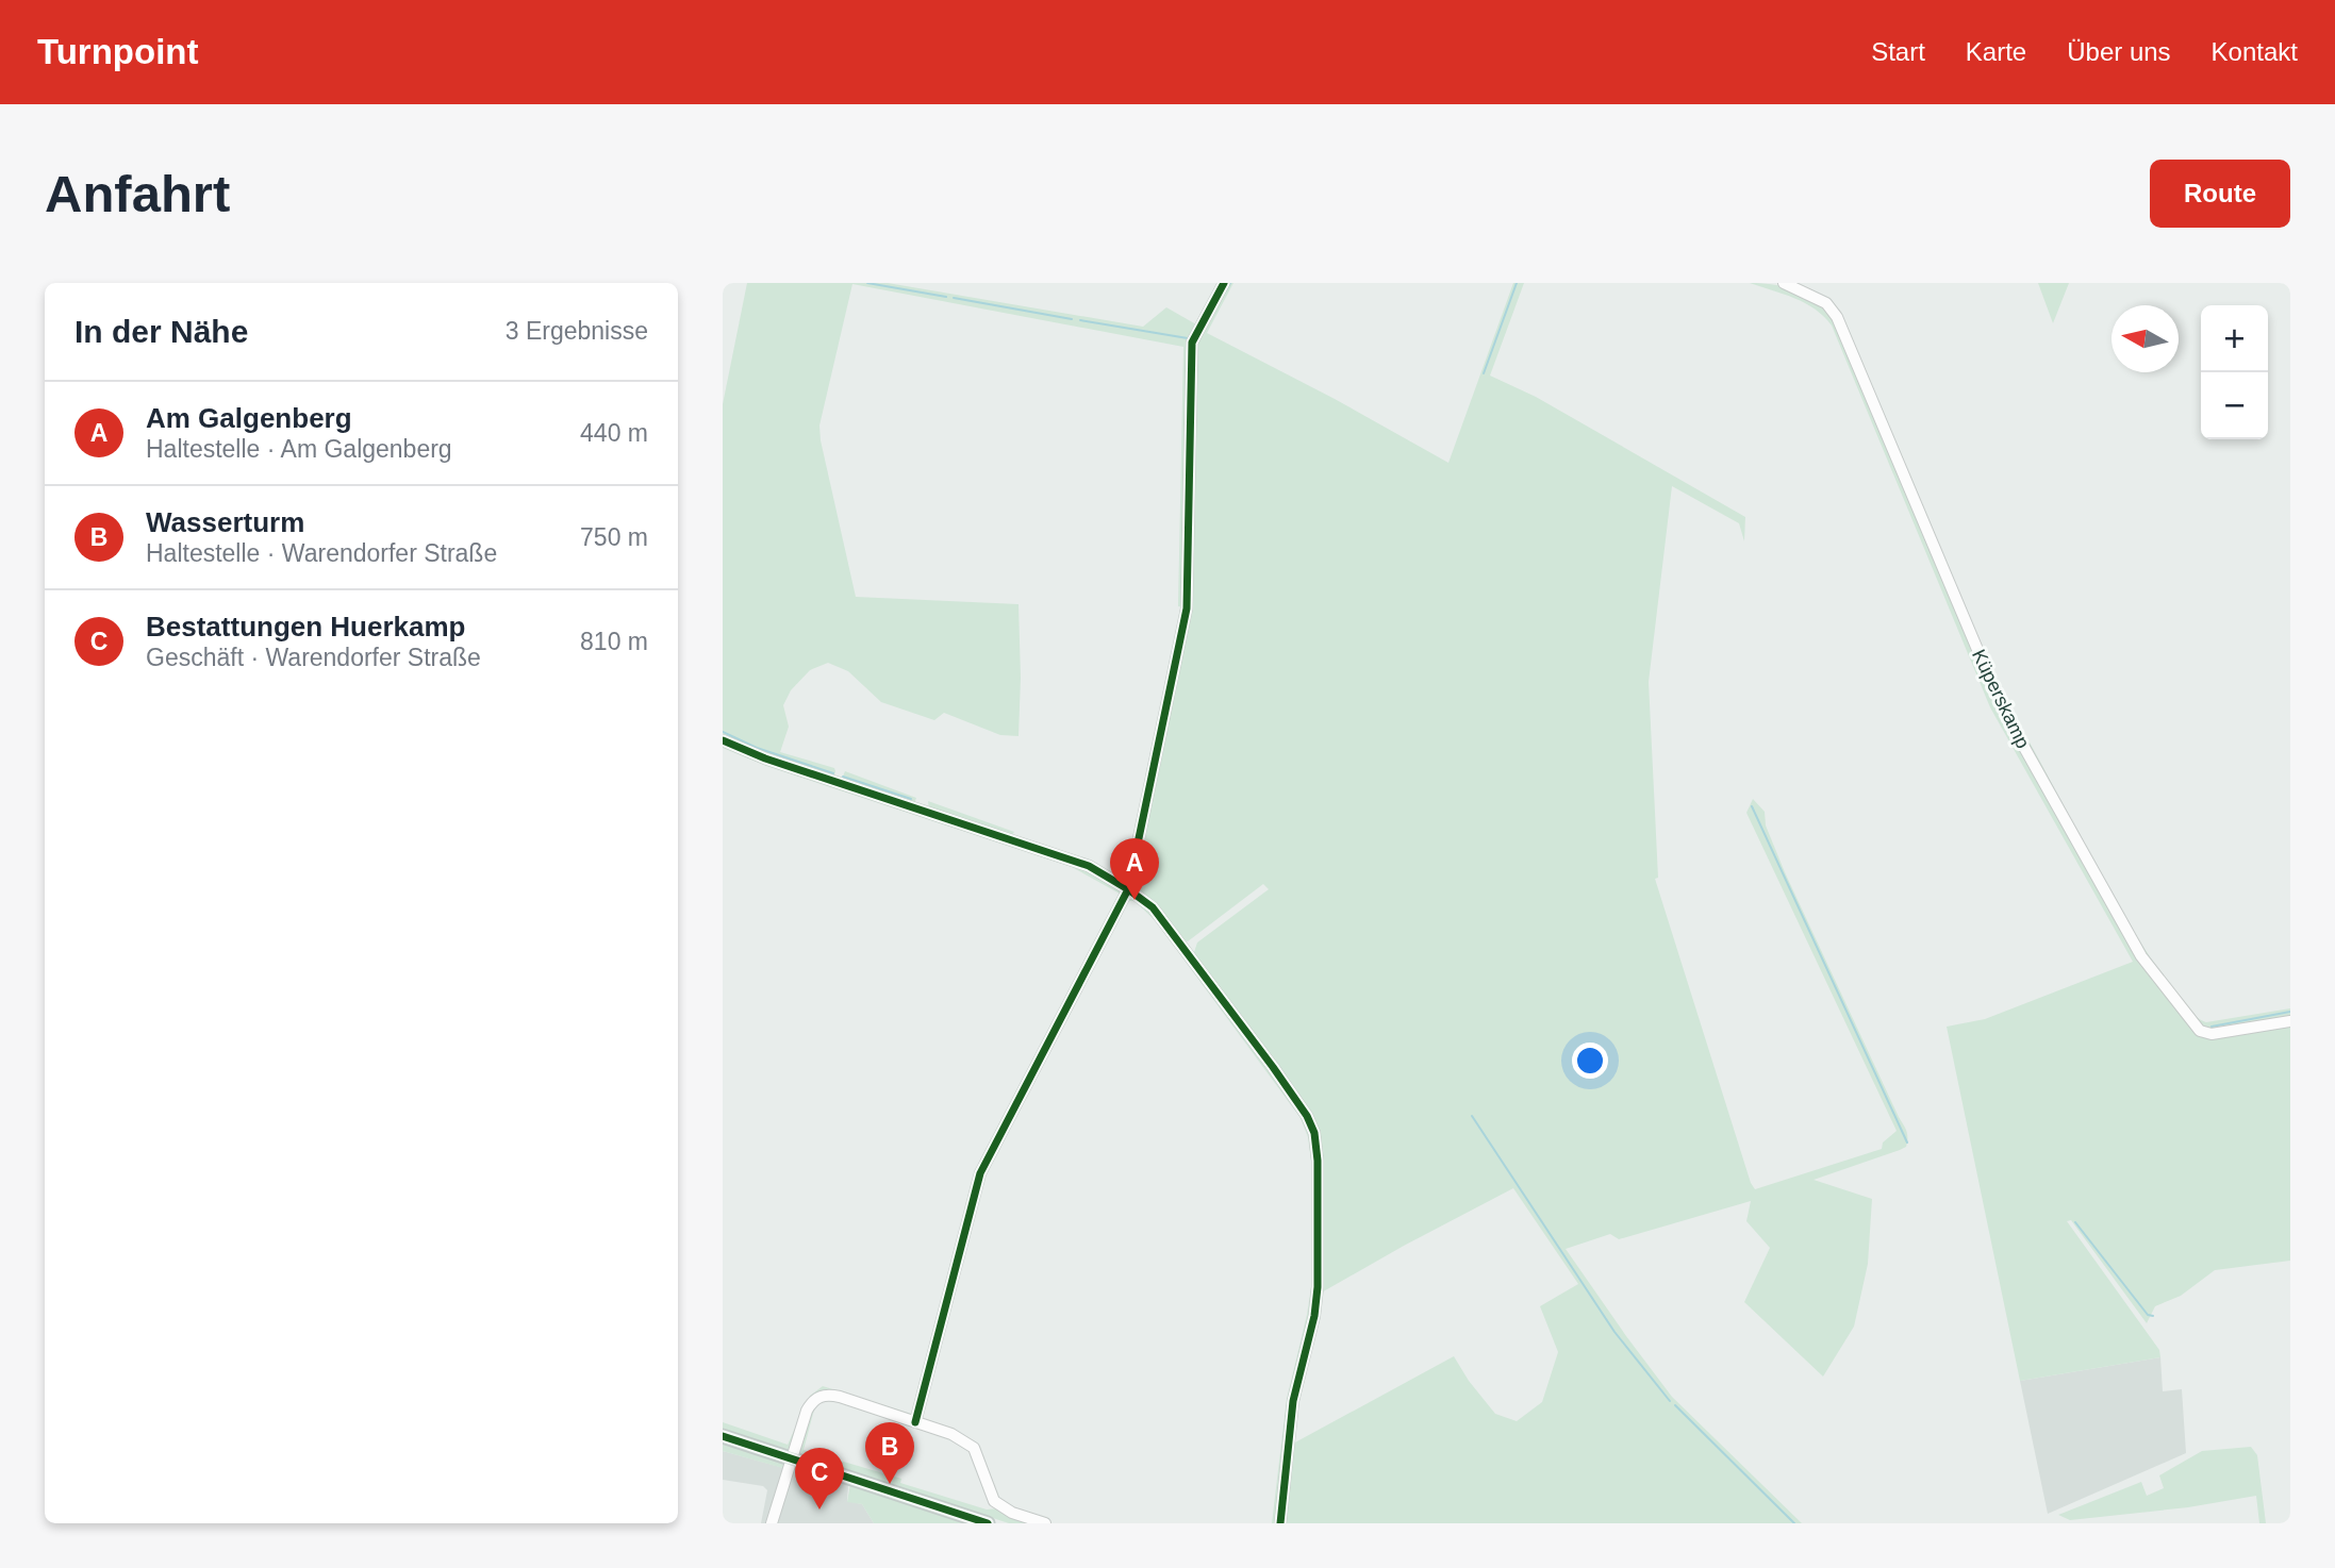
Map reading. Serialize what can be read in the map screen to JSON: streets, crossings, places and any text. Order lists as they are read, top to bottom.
{
  "streets": {
    "street": ["Küperskamp"]
  },
  "north": "left",
  "page": {
    "header": "Turnpoint",
    "nav": [
      "Start",
      "Karte",
      "Über uns",
      "Kontakt"
    ],
    "buttons": "Route",
    "title": "Anfahrt",
    "heading": ["In der Nähe", "3 Ergebnisse"],
    "map_buttons": ["+", "−"],
    "list": [
      {
        "mark": "A",
        "name": "Am Galgenberg",
        "note": "Haltestelle · Am Galgenberg",
        "value": "440 m"
      },
      {
        "mark": "B",
        "name": "Wasserturm",
        "note": "Haltestelle · Warendorfer Straße",
        "value": "750 m"
      },
      {
        "mark": "C",
        "name": "Bestattungen Huerkamp",
        "note": "Geschäft · Warendorfer Straße",
        "value": "810 m"
      }
    ],
    "pins": ["A", "B", "C"]
  }
}
